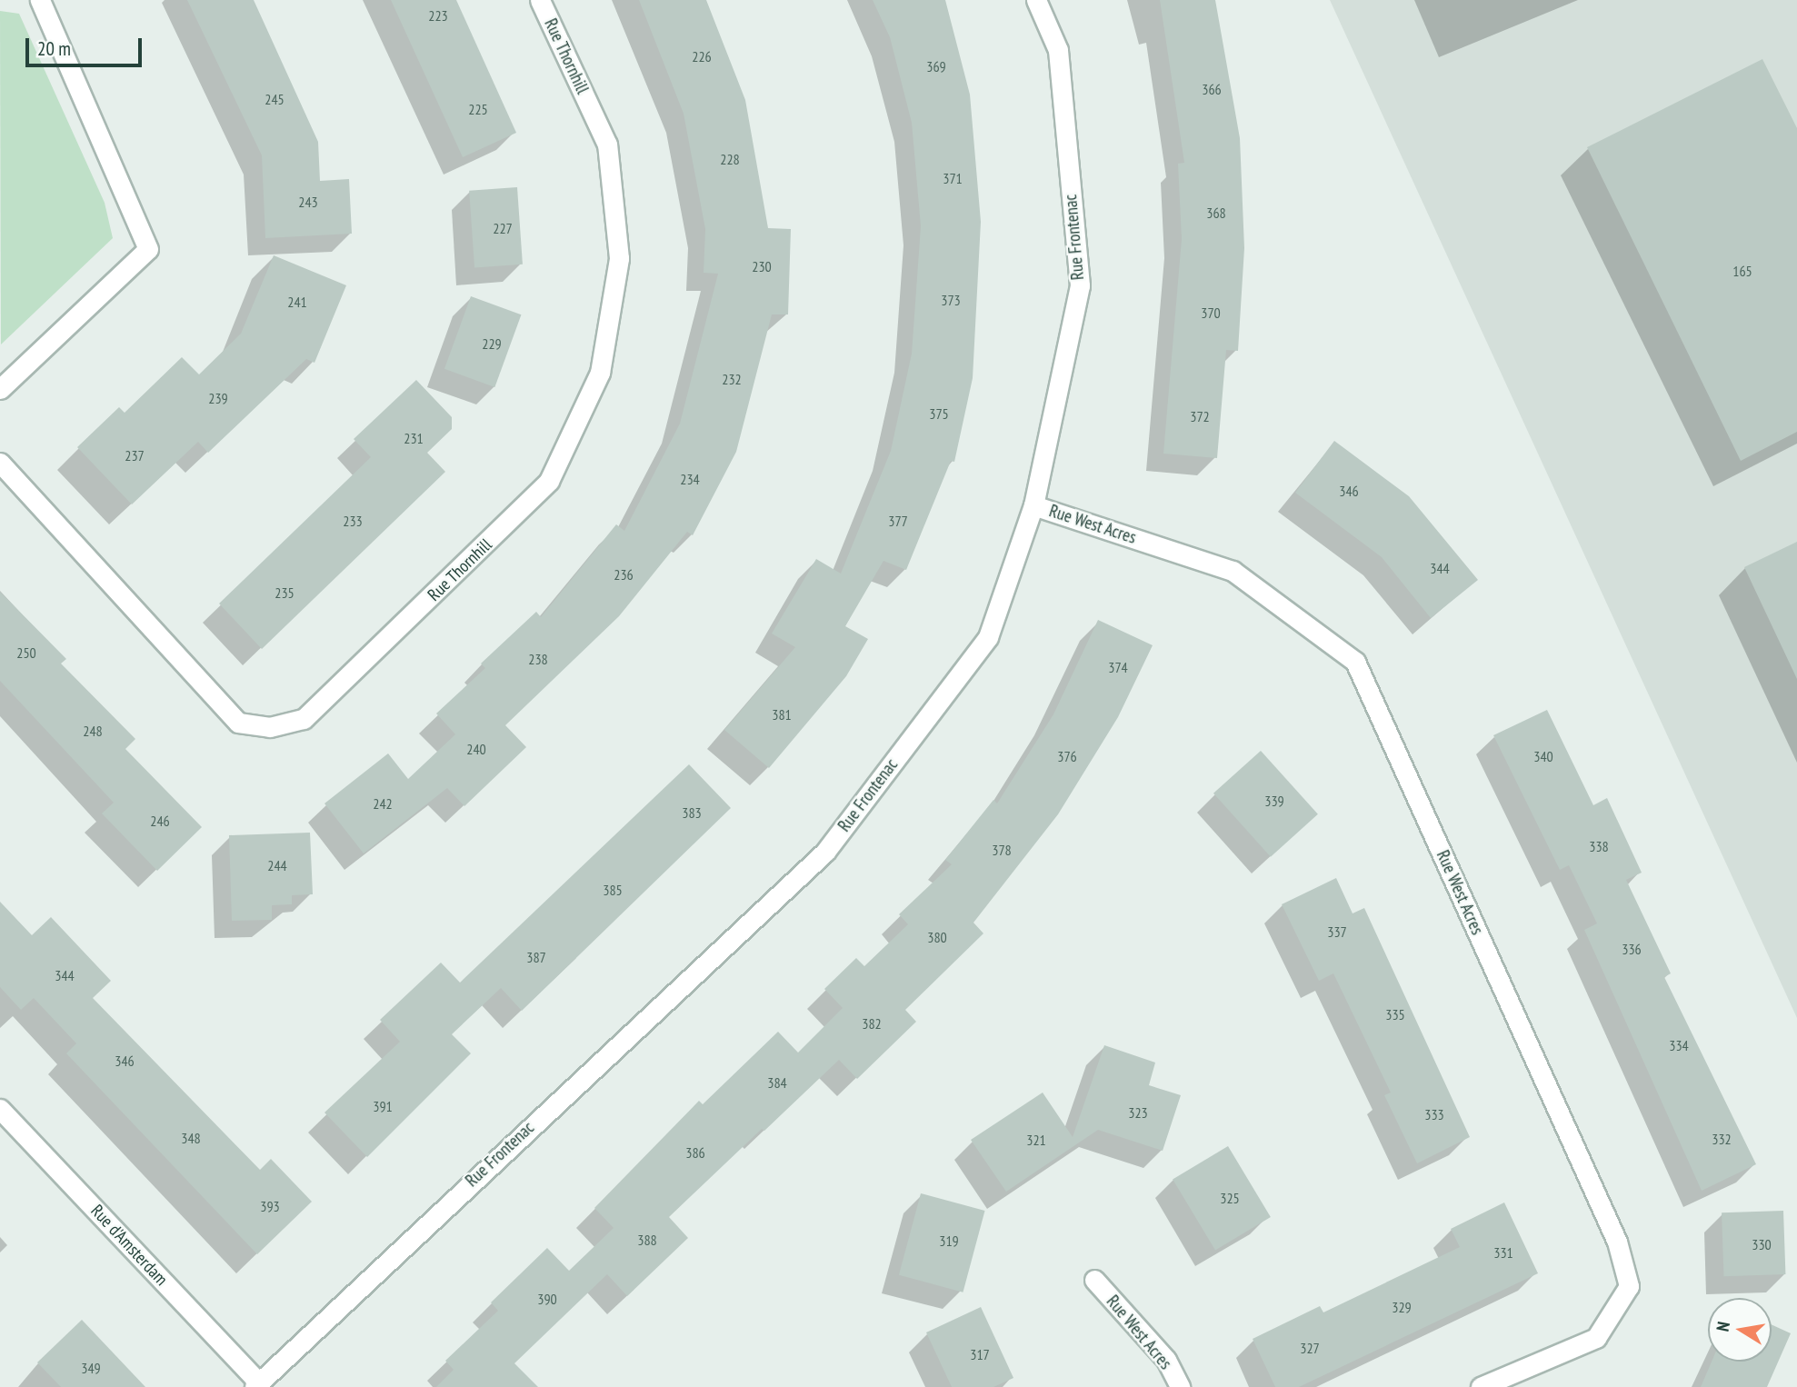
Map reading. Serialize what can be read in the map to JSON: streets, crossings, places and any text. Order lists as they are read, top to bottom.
{
  "streets": {
    "street": [
      "Rue Thornhill",
      "Rue Frontenac",
      "Rue West Acres",
      "Rue d'Amsterdam"
    ]
  },
  "crossings": [
    ["Rue Frontenac", "Rue West Acres"],
    ["Rue Frontenac", "Rue d'Amsterdam"]
  ],
  "house_numbers": [
    "223",
    "226",
    "369",
    "366",
    "245",
    "225",
    "228",
    "371",
    "243",
    "368",
    "227",
    "230",
    "165",
    "373",
    "241",
    "370",
    "229",
    "232",
    "239",
    "375",
    "372",
    "231",
    "237",
    "234",
    "346",
    "233",
    "377",
    "344",
    "236",
    "235",
    "250",
    "238",
    "374",
    "381",
    "248",
    "240",
    "376",
    "340",
    "339",
    "242",
    "383",
    "246",
    "338",
    "378",
    "244",
    "385",
    "337",
    "380",
    "336",
    "387",
    "344",
    "335",
    "382",
    "334",
    "346",
    "384",
    "391",
    "323",
    "333",
    "348",
    "332",
    "321",
    "386",
    "325",
    "393",
    "388",
    "319",
    "330",
    "331",
    "390",
    "329",
    "327",
    "317",
    "349"
  ],
  "scale_bar": "20 m",
  "north": "left"
}
